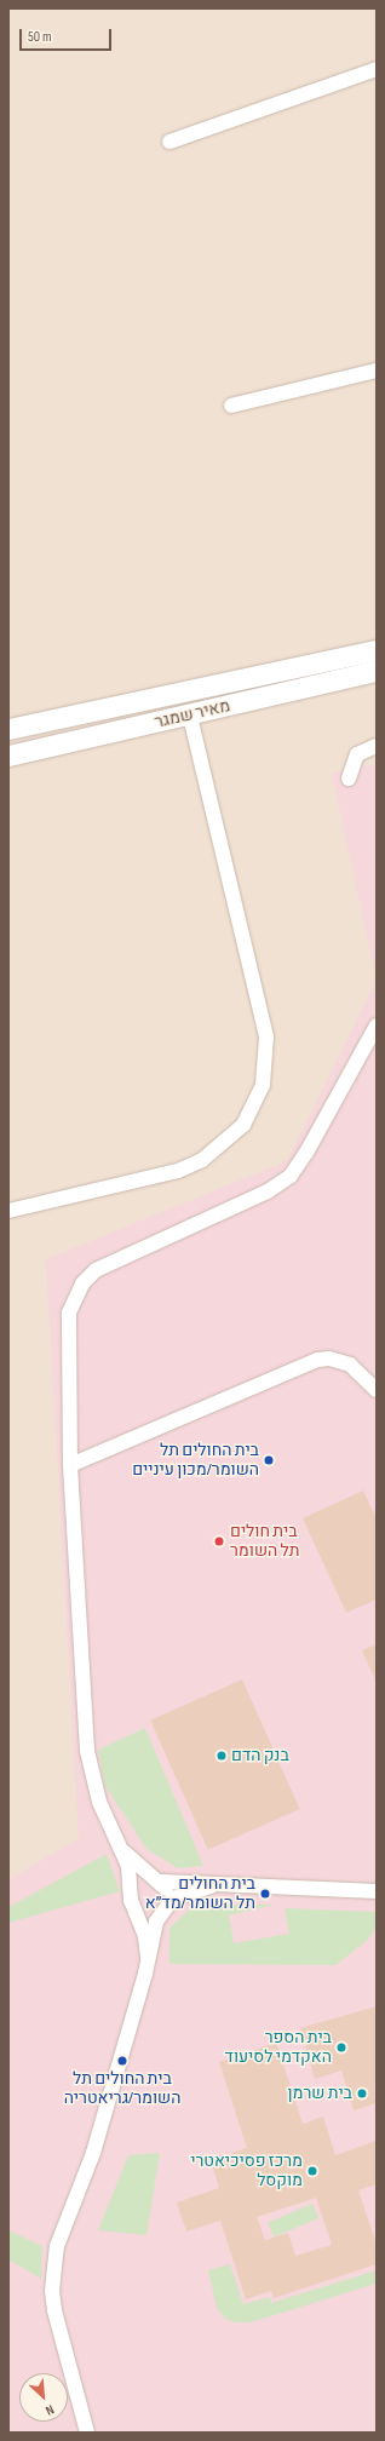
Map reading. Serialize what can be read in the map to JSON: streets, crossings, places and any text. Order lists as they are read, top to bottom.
{
  "streets": {
    "street": ["מאיר שמגר"]
  },
  "places": [
    "בית החולים תל השומר/מכון עיניים",
    "בית חולים תל השומר",
    "בנק הדם",
    "בית החולים תל השומר/מד״א",
    "בית הספר האקדמי לסיעוד",
    "בית החולים תל השומר/גריאטריה",
    "בית שרמן",
    "מרכז פסיכיאטרי מוקסל"
  ],
  "scale_bar": "50 m",
  "north": "bottom right"
}
